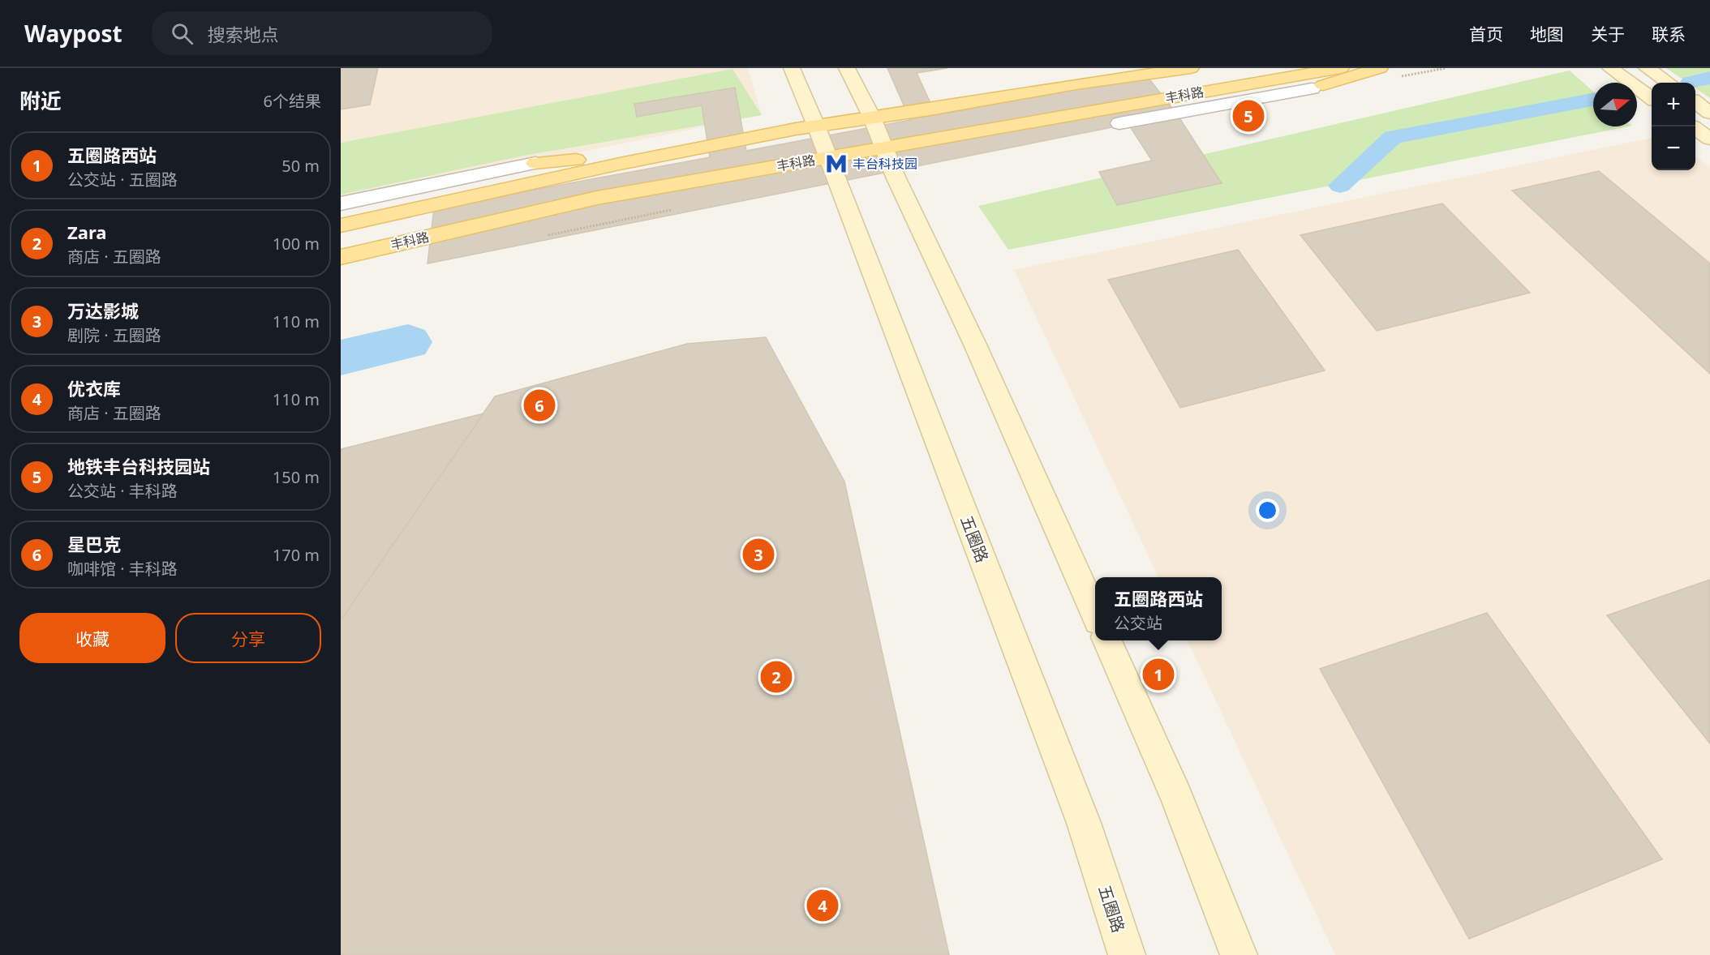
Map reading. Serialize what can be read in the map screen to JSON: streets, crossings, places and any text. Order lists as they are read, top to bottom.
{
  "streets": {
    "main road": ["丰科路", "五圈路"]
  },
  "crossings": [
    ["丰科路", "五圈路"]
  ],
  "places": {
    "metro station": ["丰台科技园"]
  },
  "north": "right",
  "page": {
    "header": "Waypost",
    "search": "搜索地点",
    "nav": [
      "首页",
      "地图",
      "关于",
      "联系"
    ],
    "heading": ["附近", "6个结果"],
    "map_buttons": ["+", "−"],
    "pins": [
      "5",
      "6",
      "3",
      "1",
      "2",
      "4"
    ],
    "list": [
      {
        "mark": "1",
        "name": "五圈路西站",
        "note": "公交站 · 五圈路",
        "value": "50 m"
      },
      {
        "mark": "2",
        "name": "Zara",
        "note": "商店 · 五圈路",
        "value": "100 m"
      },
      {
        "mark": "3",
        "name": "万达影城",
        "note": "剧院 · 五圈路",
        "value": "110 m"
      },
      {
        "mark": "4",
        "name": "优衣库",
        "note": "商店 · 五圈路",
        "value": "110 m"
      },
      {
        "mark": "5",
        "name": "地铁丰台科技园站",
        "note": "公交站 · 丰科路",
        "value": "150 m"
      },
      {
        "mark": "6",
        "name": "星巴克",
        "note": "咖啡馆 · 丰科路",
        "value": "170 m"
      }
    ],
    "popup": ["五圈路西站", "公交站"],
    "buttons": ["收藏", "分享"]
  }
}
